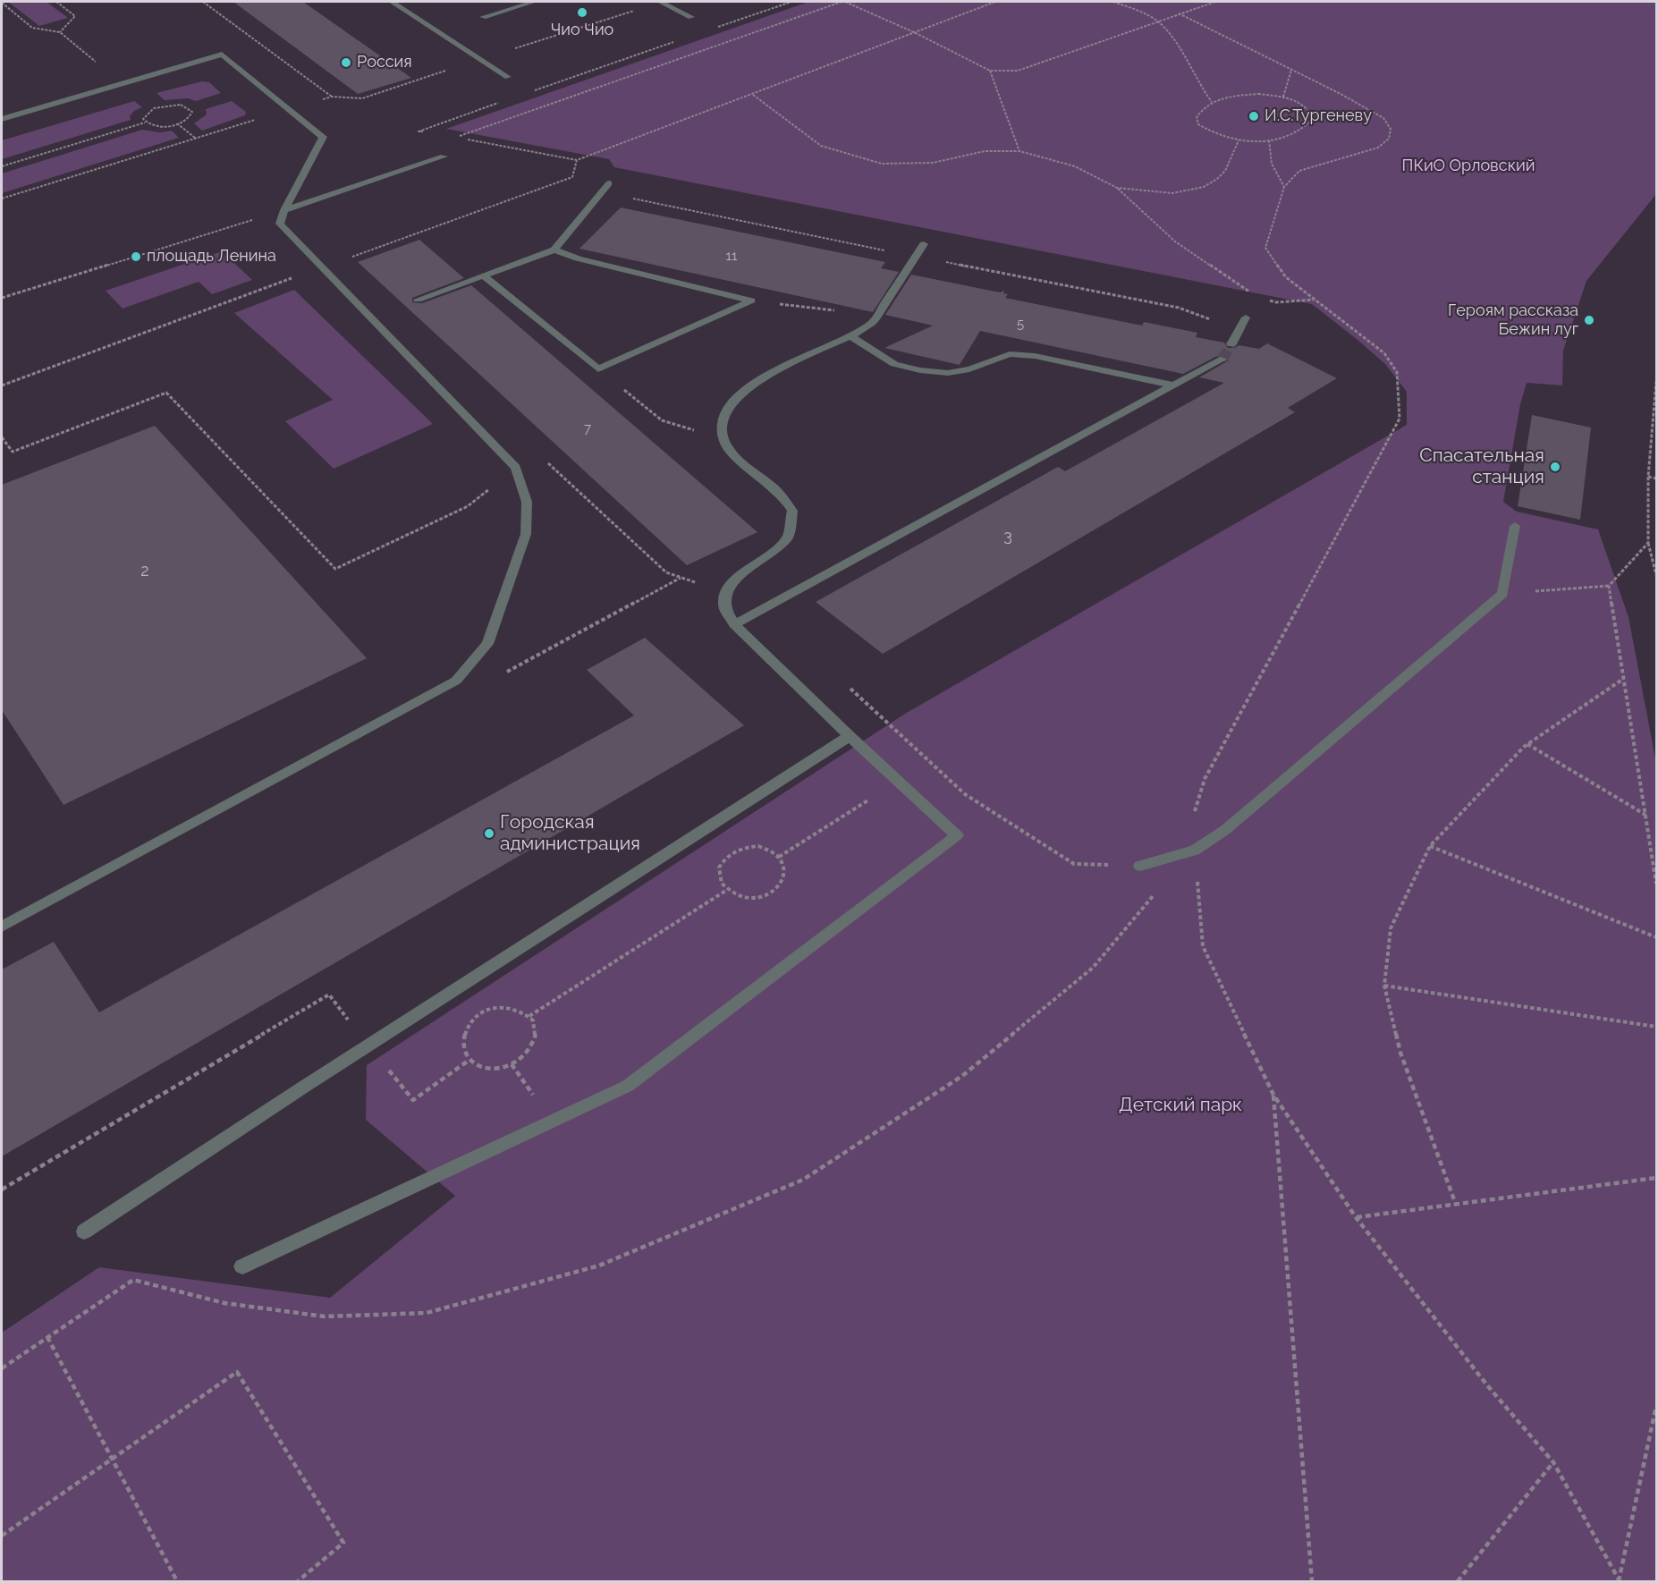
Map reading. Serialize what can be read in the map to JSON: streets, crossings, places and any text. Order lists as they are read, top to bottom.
{
  "parks": ["ПКиО Орловский", "Детский парк"],
  "places": [
    "Чио Чио",
    "Россия",
    "И.С.Тургеневу",
    "площадь Ленина",
    "Героям рассказа Бежин луг",
    "Спасательная станция",
    "Городская администрация"
  ],
  "house_numbers": [
    "11",
    "5",
    "7",
    "3",
    "2"
  ]
}
